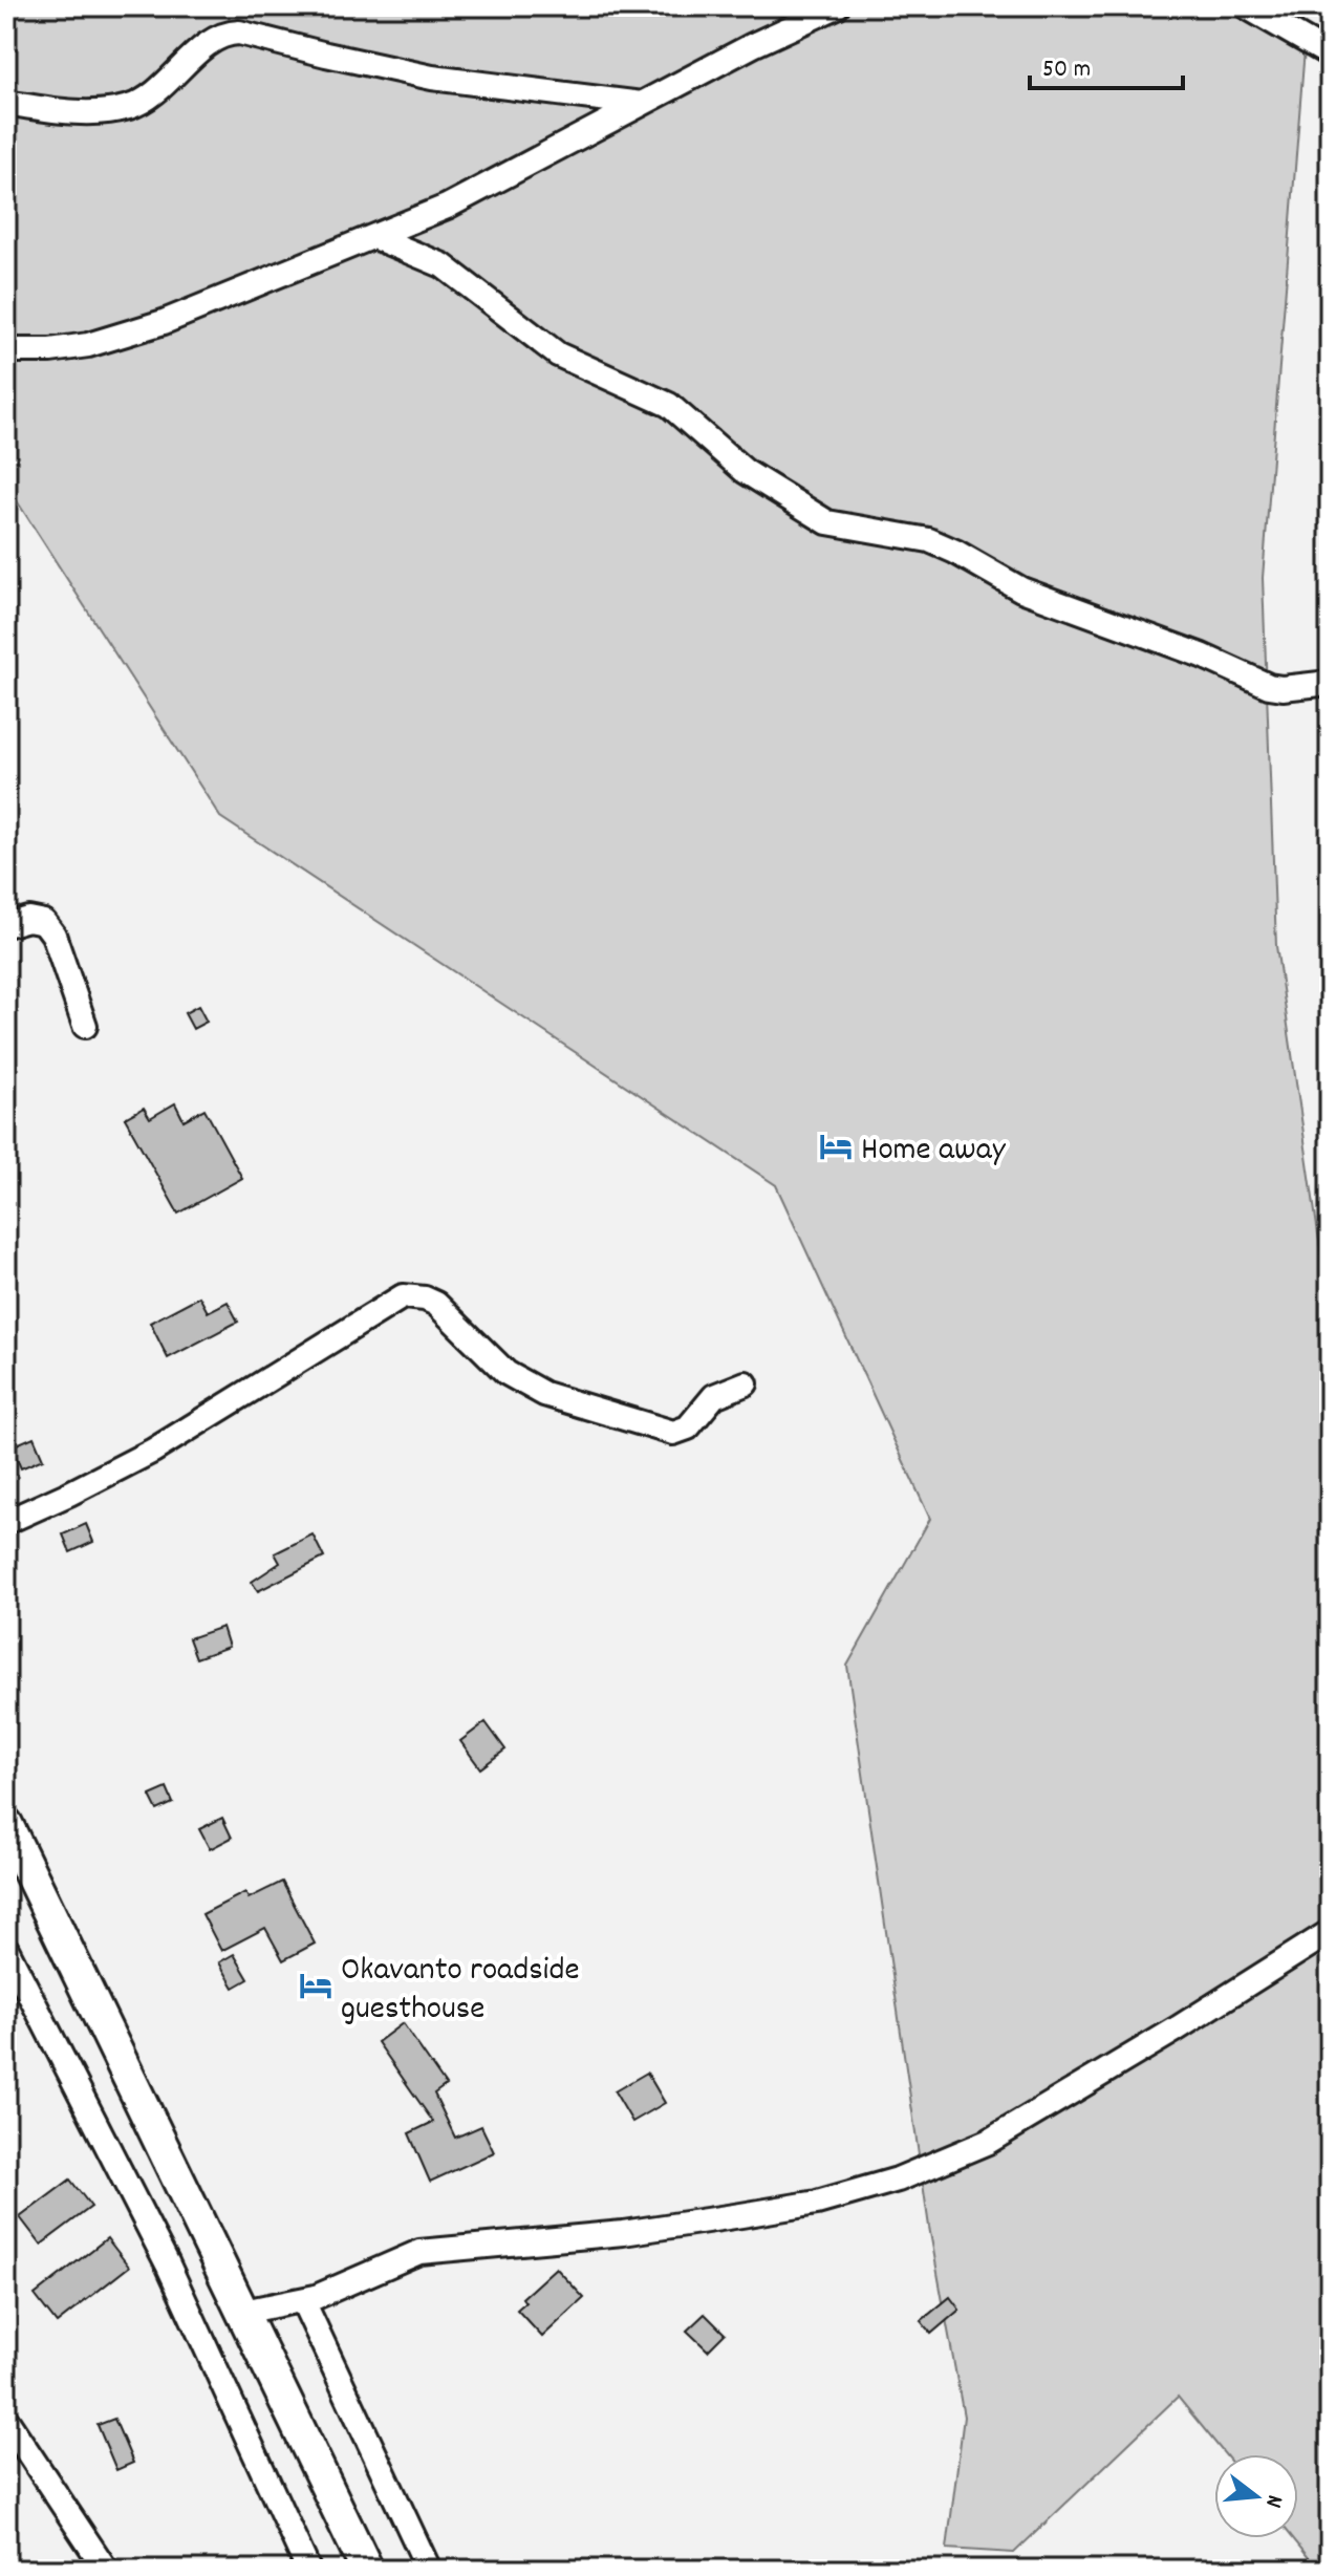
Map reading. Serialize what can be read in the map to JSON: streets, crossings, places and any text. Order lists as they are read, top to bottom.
{
  "places": {
    "hotel": ["Home away", "Okavanto roadside guesthouse"]
  },
  "scale_bar": "50 m",
  "north": "right"
}
